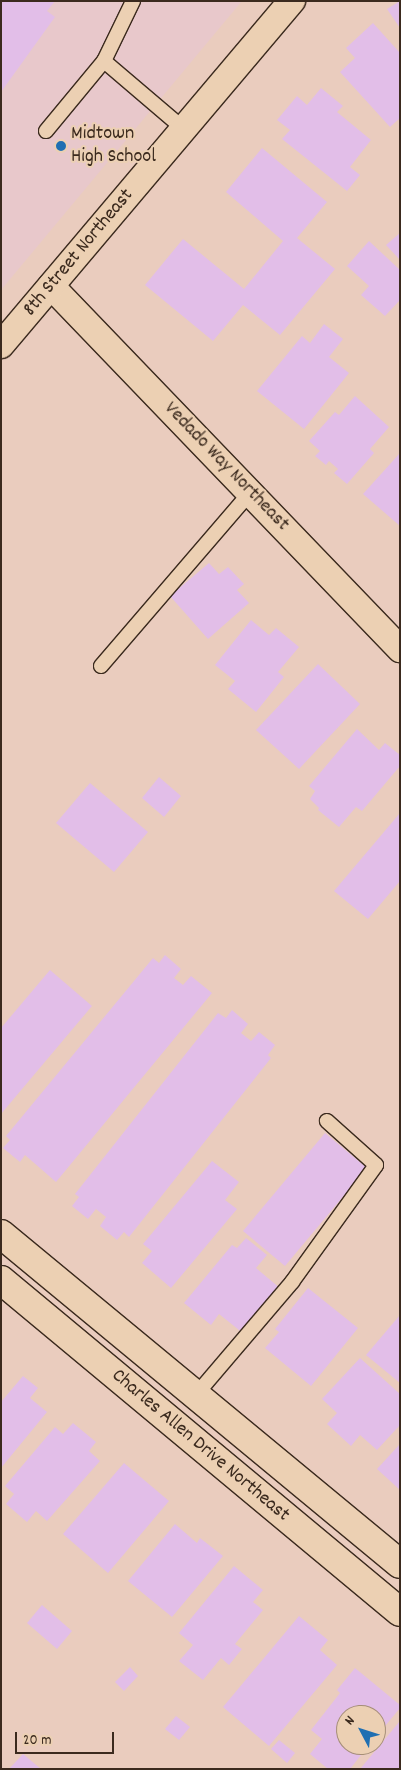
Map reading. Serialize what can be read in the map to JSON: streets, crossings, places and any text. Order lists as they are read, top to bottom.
{
  "streets": {
    "street": ["8th Street Northeast", "Vedado Way Northeast", "Charles Allen Drive Northeast"]
  },
  "crossings": [
    ["8th Street Northeast", "Vedado Way Northeast"]
  ],
  "places": ["Midtown High School"],
  "scale_bar": "20 m",
  "north": "top left"
}
